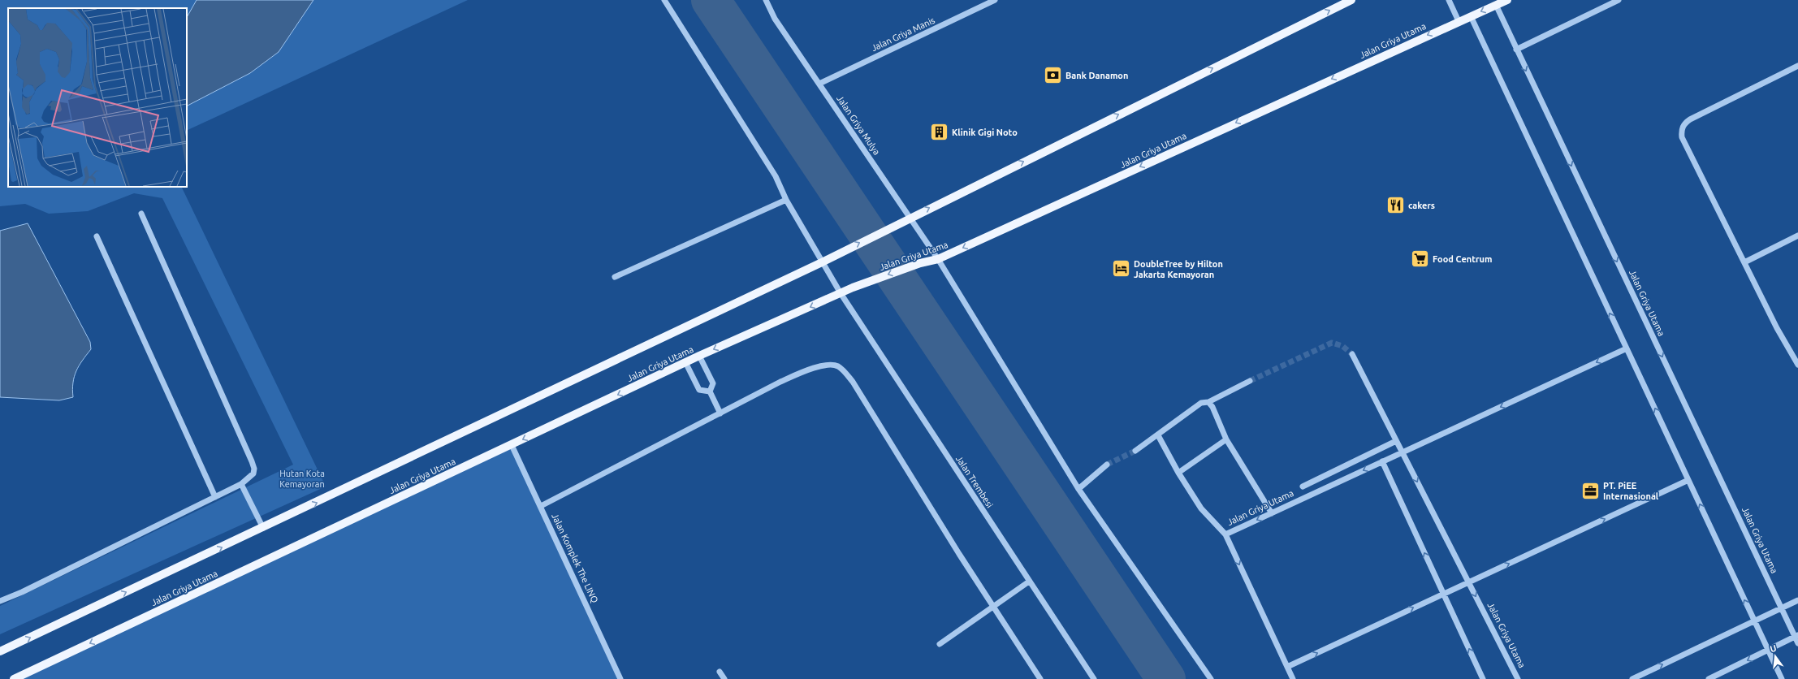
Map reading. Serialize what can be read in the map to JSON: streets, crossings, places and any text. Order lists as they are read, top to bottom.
{
  "streets": {
    "main road": ["Jalan Griya Utama"],
    "street": [
      "Jalan Griya Manis",
      "Jalan Griya Mulya",
      "Jalan Trembesi",
      "Jalan Komplek The LINQ"
    ]
  },
  "crossings": [
    ["Jalan Griya Manis", "Jalan Griya Mulya"],
    ["Jalan Griya Utama", "Jalan Griya Mulya"],
    ["Jalan Griya Utama", "Jalan Trembesi"],
    ["Jalan Griya Utama", "Jalan Komplek The LINQ"]
  ],
  "parks": ["Hutan Kota Kemayoran"],
  "places": {
    "bank": ["Bank Danamon"],
    "building": ["Klinik Gigi Noto"],
    "restaurant": ["cakers"],
    "supermarket": ["Food Centrum"],
    "hotel": ["DoubleTree by Hilton Jakarta Kemayoran"],
    "office": ["PT. PiEE Internasional"]
  },
  "north": "top"
}
